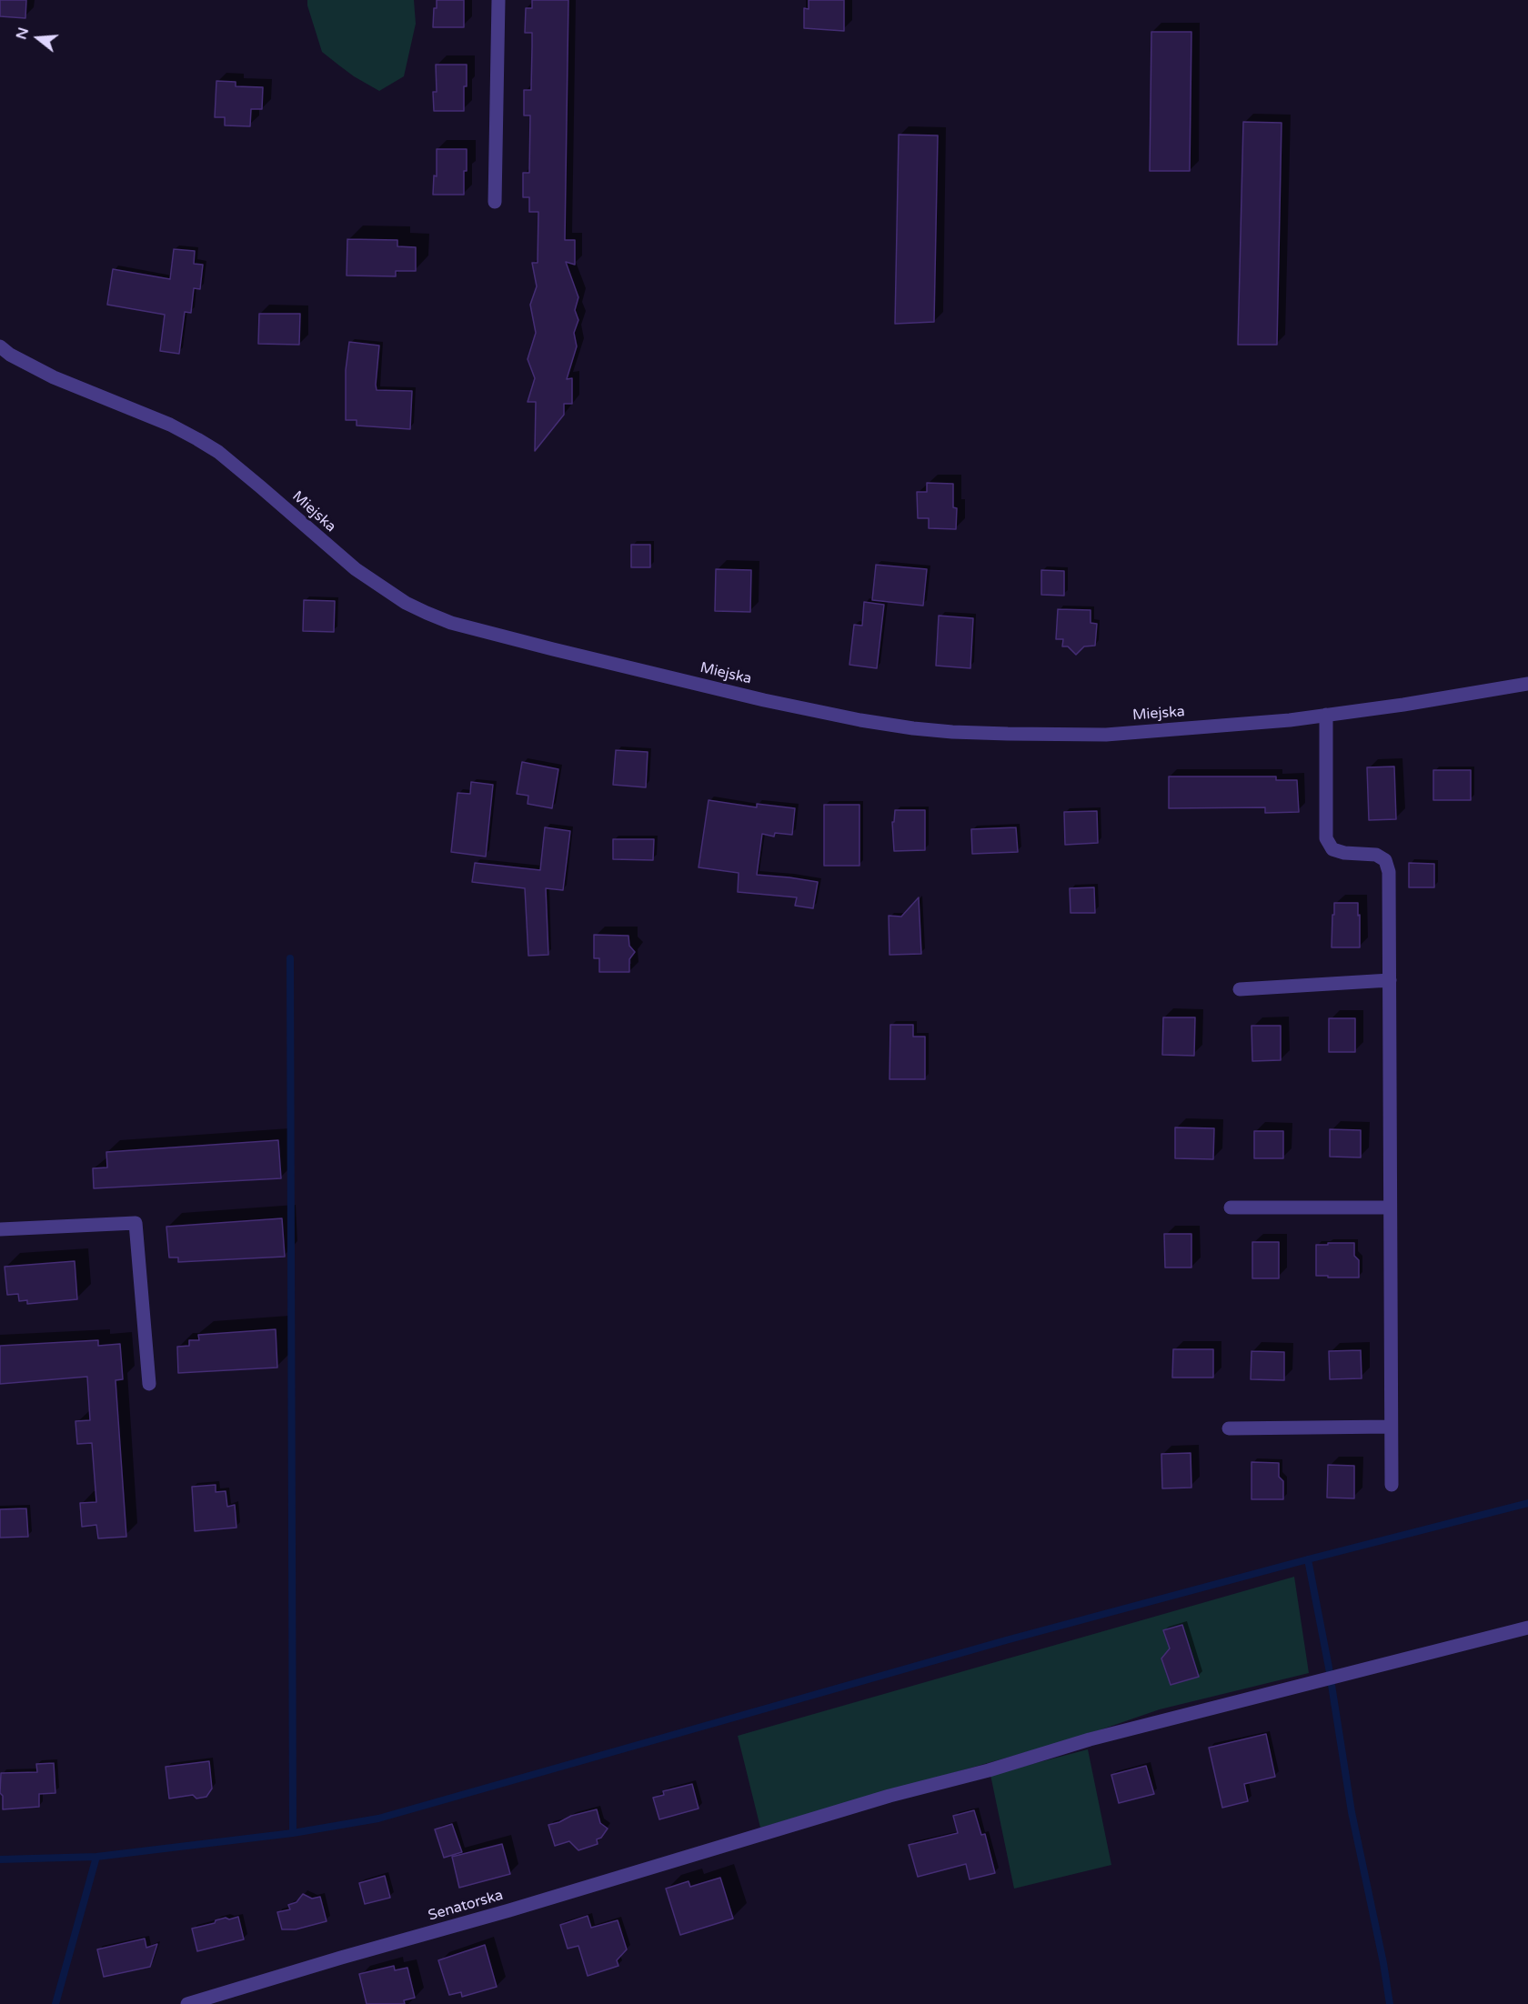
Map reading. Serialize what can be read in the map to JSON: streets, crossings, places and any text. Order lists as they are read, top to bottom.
{
  "streets": {
    "street": ["Miejska", "Senatorska"]
  },
  "north": "left"
}
